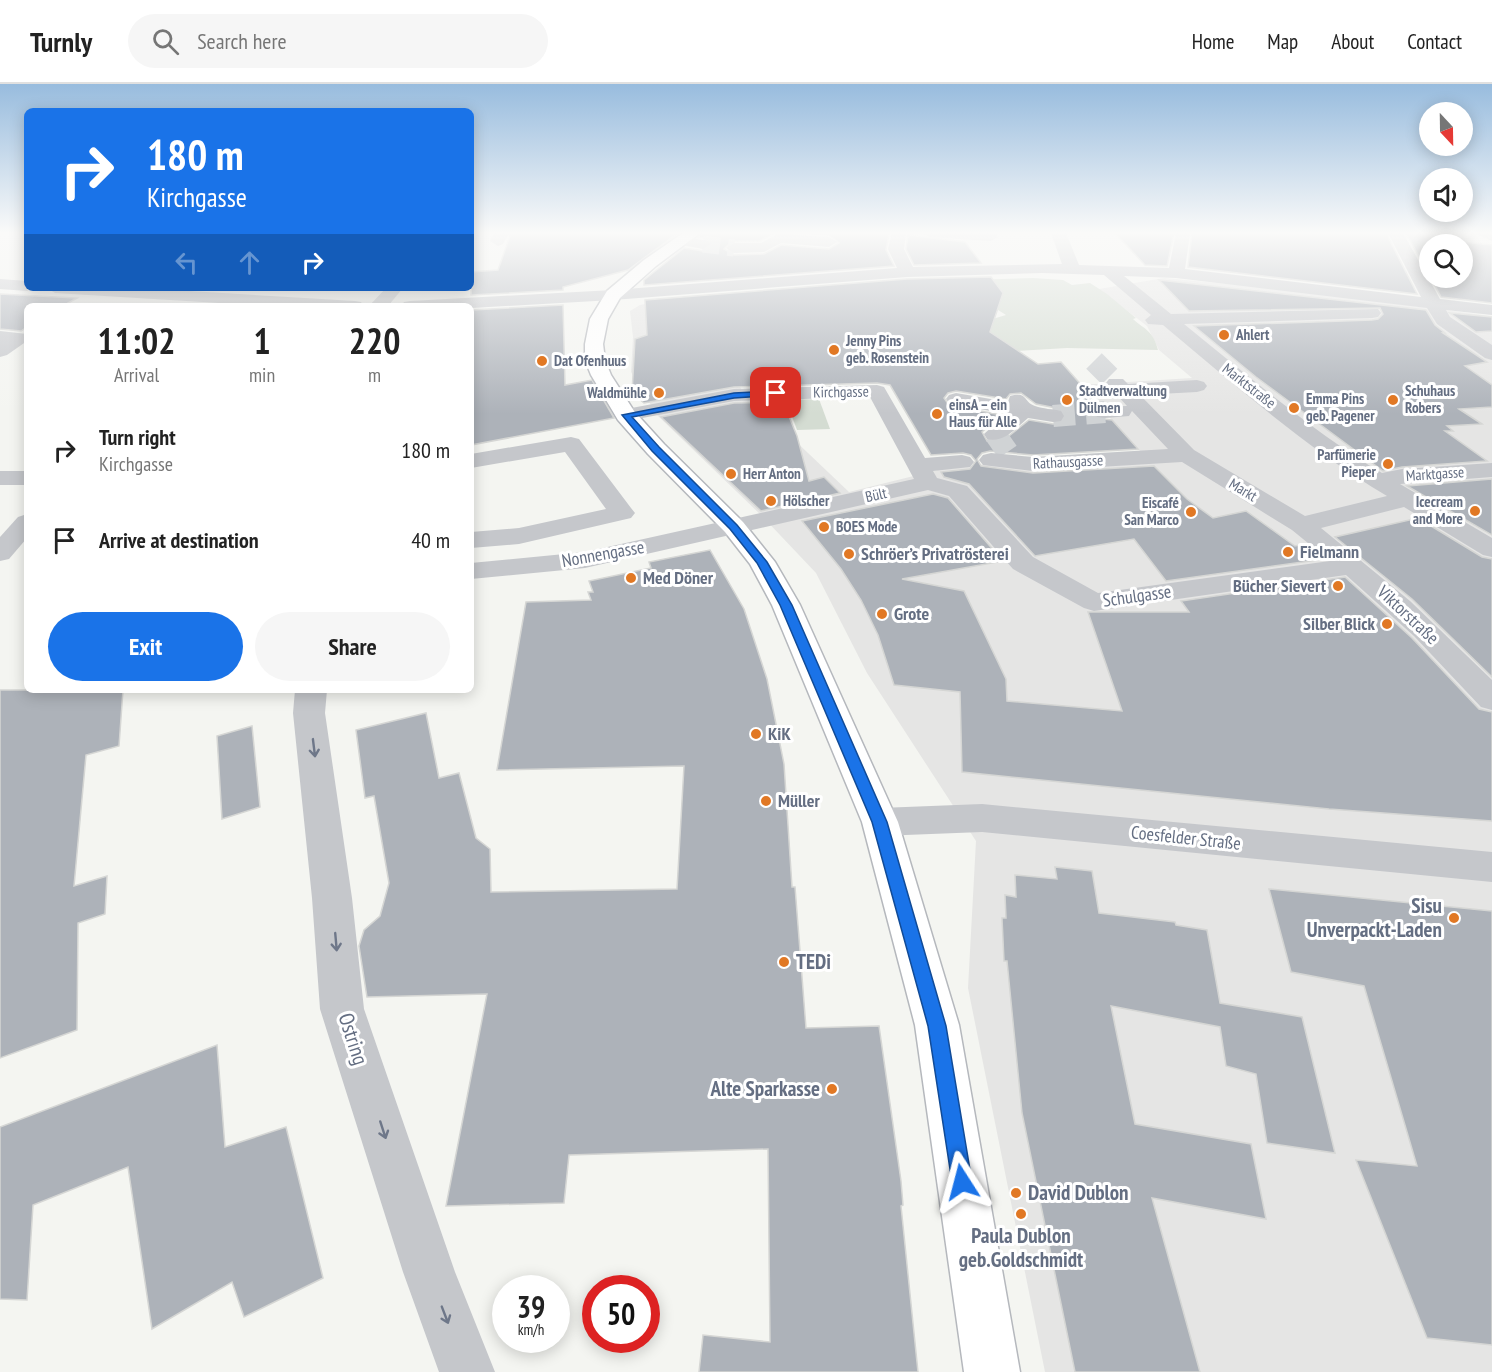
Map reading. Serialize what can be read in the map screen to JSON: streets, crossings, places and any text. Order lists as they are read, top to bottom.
{
  "streets": {
    "street": [
      "Marktstraße",
      "Kirchgasse",
      "Rathausgasse",
      "Marktgasse",
      "Markt",
      "Bült",
      "Nonnengasse",
      "Schulgasse",
      "Viktorstraße",
      "Coesfelder Straße",
      "Ostring"
    ]
  },
  "crossings": [
    ["Marktstraße", "Marktgasse"],
    ["Marktstraße", "Markt"],
    ["Kirchgasse", "Bült"],
    ["Kirchgasse", "Schulgasse"],
    ["Rathausgasse", "Markt"],
    ["Markt", "Viktorstraße"],
    ["Bült", "Nonnengasse"],
    ["Bült", "Schulgasse"],
    ["Schulgasse", "Viktorstraße"]
  ],
  "one_way": ["Ostring"],
  "places": [
    "Ahlert",
    "Jenny Pins geb. Rosenstein",
    "Dat Ofenhuus",
    "Waldmühle",
    "Stadtverwaltung Dülmen",
    "Schuhaus Robers",
    "Emma Pins geb. Pagener",
    "einsA – ein Haus für Alle",
    "Parfümerie Pieper",
    "Herr Anton",
    "Hölscher",
    "Icecream and More",
    "Eiscafé San Marco",
    "BOES Mode",
    "Fielmann",
    "Schröer’s Privatrösterei",
    "Med Döner",
    "Bücher Sievert",
    "Grote",
    "Silber Blick",
    "KiK",
    "Müller",
    "Sisu Unverpackt-Laden",
    "TEDi",
    "Alte Sparkasse",
    "David Dublon",
    "Paula Dublon geb.Goldschmidt"
  ],
  "north": "bottom",
  "page": {
    "header": "Turnly",
    "search": "Search here",
    "nav": [
      "Home",
      "Map",
      "About",
      "Contact"
    ],
    "turn": ["180 m", "Kirchgasse"],
    "eta": [
      "11:02",
      "Arrival",
      "1",
      "min",
      "220",
      "m"
    ],
    "list": [
      {
        "name": "Turn right",
        "note": "Kirchgasse",
        "value": "180 m"
      },
      {
        "name": "Arrive at destination",
        "value": "40 m"
      }
    ],
    "buttons": ["Exit", "Share"],
    "speed": "39 km/h",
    "limit": "50"
  }
}
